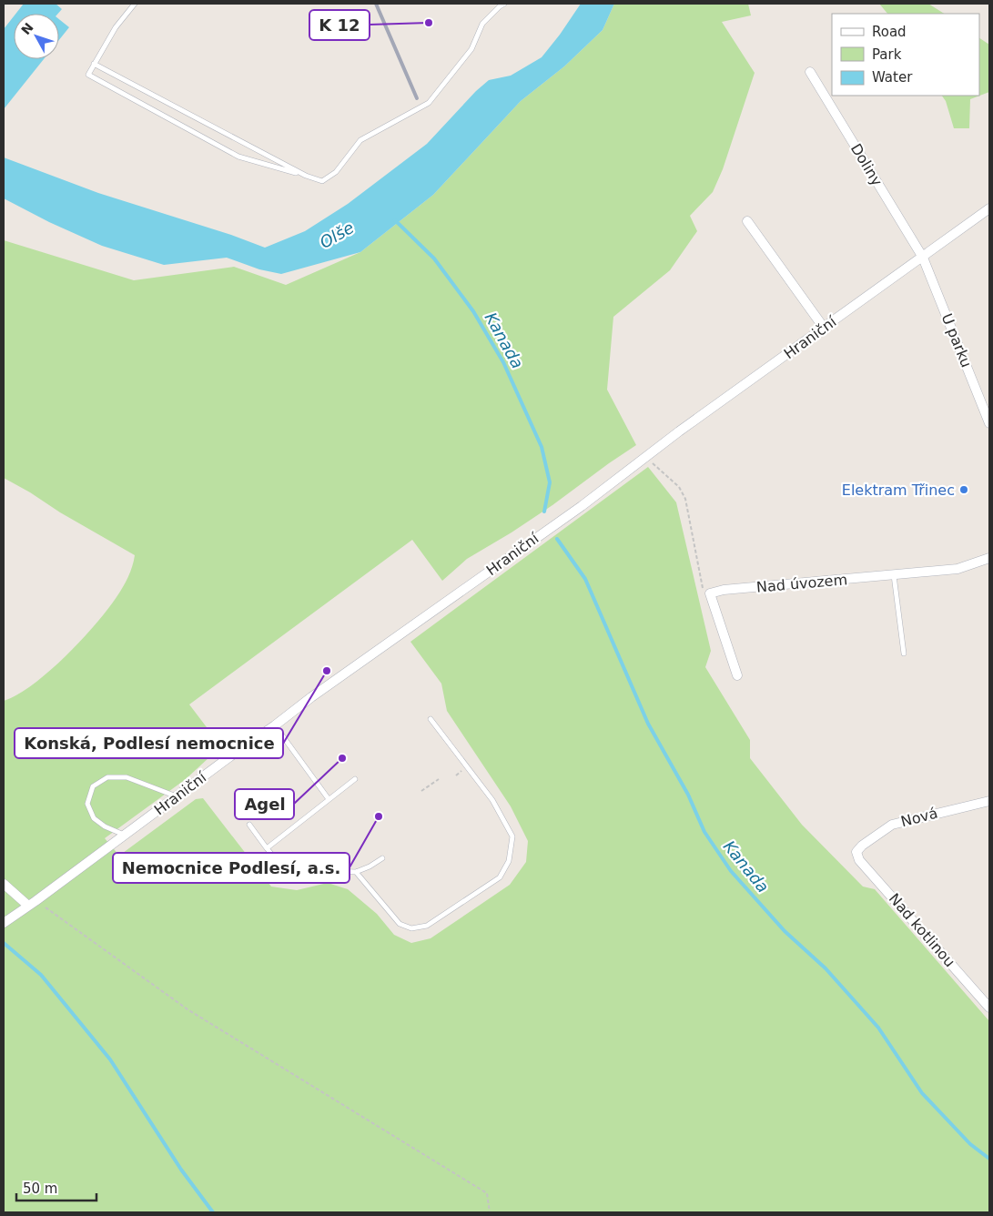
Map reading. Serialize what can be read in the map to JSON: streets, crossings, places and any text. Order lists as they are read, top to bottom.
{
  "streets": {
    "street": [
      "Doliny",
      "Hraniční",
      "U parku",
      "Nad úvozem",
      "Nová",
      "Nad kotlinou"
    ]
  },
  "crossings": [
    ["Doliny", "Hraniční"],
    ["Doliny", "U parku"],
    ["Hraniční", "U parku"],
    ["Nová", "Nad kotlinou"]
  ],
  "water": ["Olše", "Kanada"],
  "places": [
    "K 12",
    "Elektram Třinec",
    "Konská, Podlesí nemocnice",
    "Agel",
    "Nemocnice Podlesí, a.s."
  ],
  "legend": ["Road", "Park", "Water"],
  "scale_bar": "50 m",
  "north": "top left"
}
